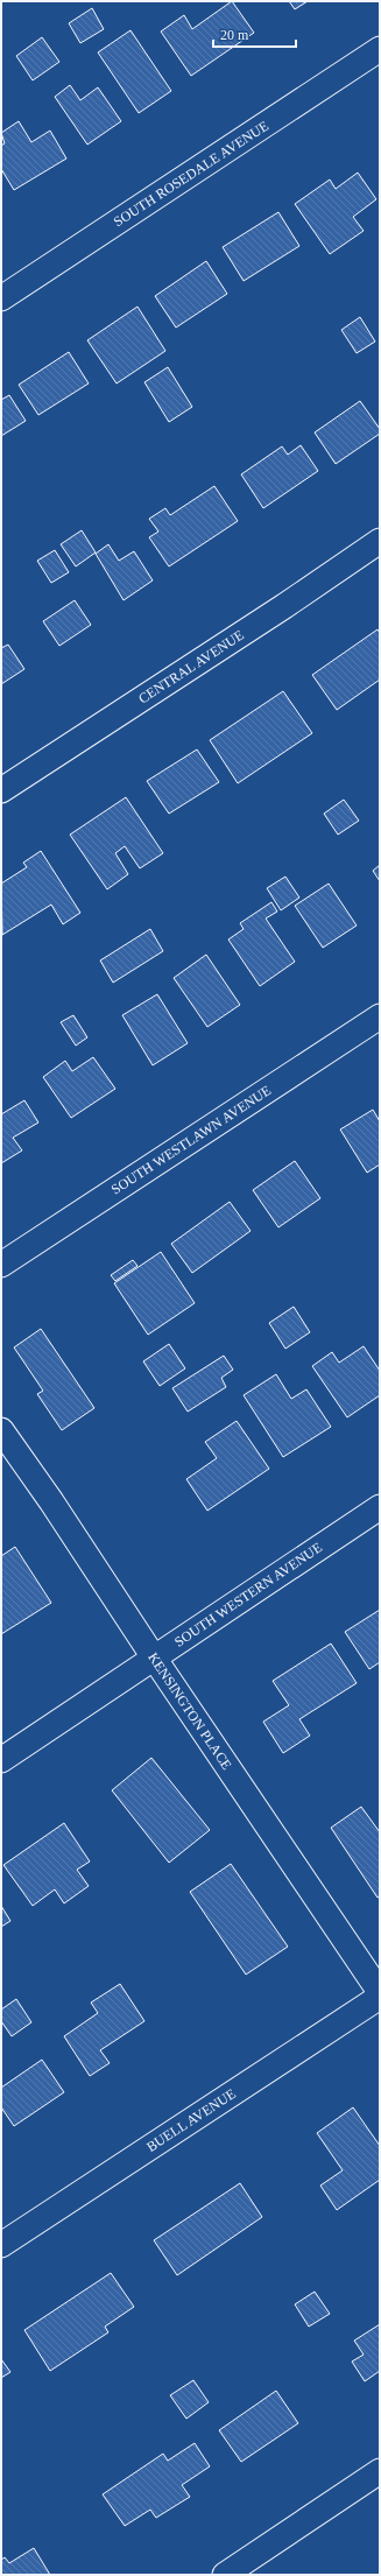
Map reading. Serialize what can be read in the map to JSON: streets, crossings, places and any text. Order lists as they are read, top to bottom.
{
  "streets": {
    "street": [
      "SOUTH ROSEDALE AVENUE",
      "CENTRAL AVENUE",
      "SOUTH WESTLAWN AVENUE",
      "SOUTH WESTERN AVENUE",
      "KENSINGTON PLACE",
      "BUELL AVENUE"
    ]
  },
  "crossings": [
    ["SOUTH WESTERN AVENUE", "KENSINGTON PLACE"]
  ],
  "scale_bar": "20 m"
}
